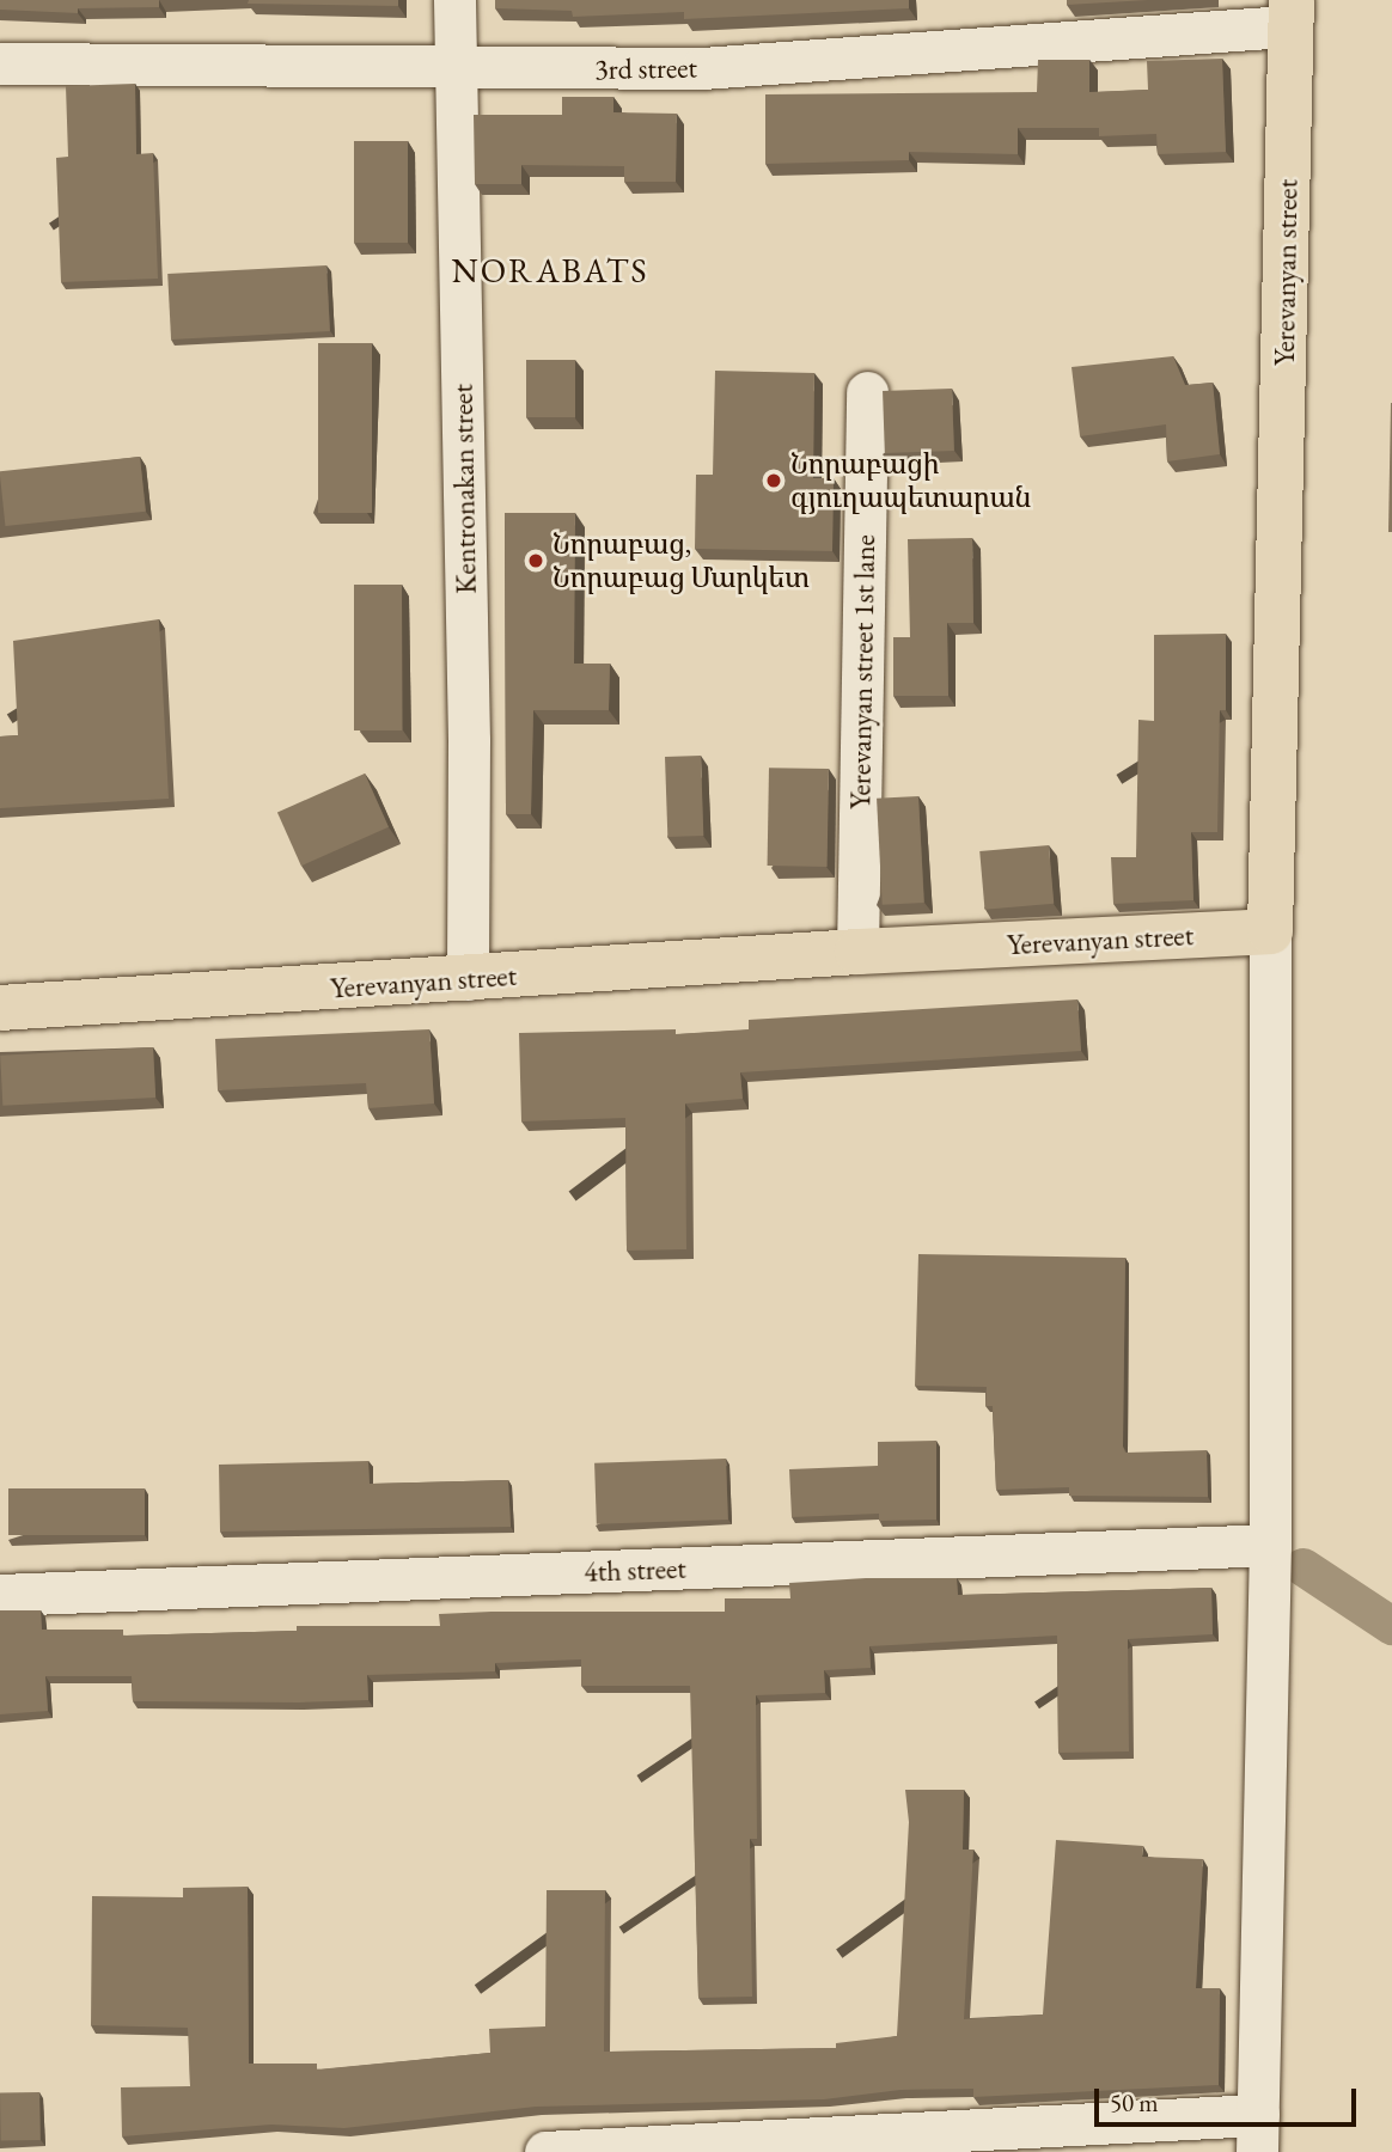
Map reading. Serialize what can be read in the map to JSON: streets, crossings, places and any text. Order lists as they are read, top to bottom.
{
  "streets": {
    "main road": ["Yerevanyan street"],
    "street": [
      "3rd street",
      "Kentronakan street",
      "Yerevanyan street 1st lane",
      "4th street"
    ]
  },
  "crossings": [
    ["3rd street", "Yerevanyan street"],
    ["3rd street", "Kentronakan street"],
    ["Yerevanyan street", "Kentronakan street"],
    ["Yerevanyan street", "Yerevanyan street 1st lane"]
  ],
  "districts": ["NORABATS"],
  "places": ["Նորաբացի գյուղապետարան", "Նորաբաց, Նորաբաց Մարկետ"],
  "scale_bar": "50 m"
}
